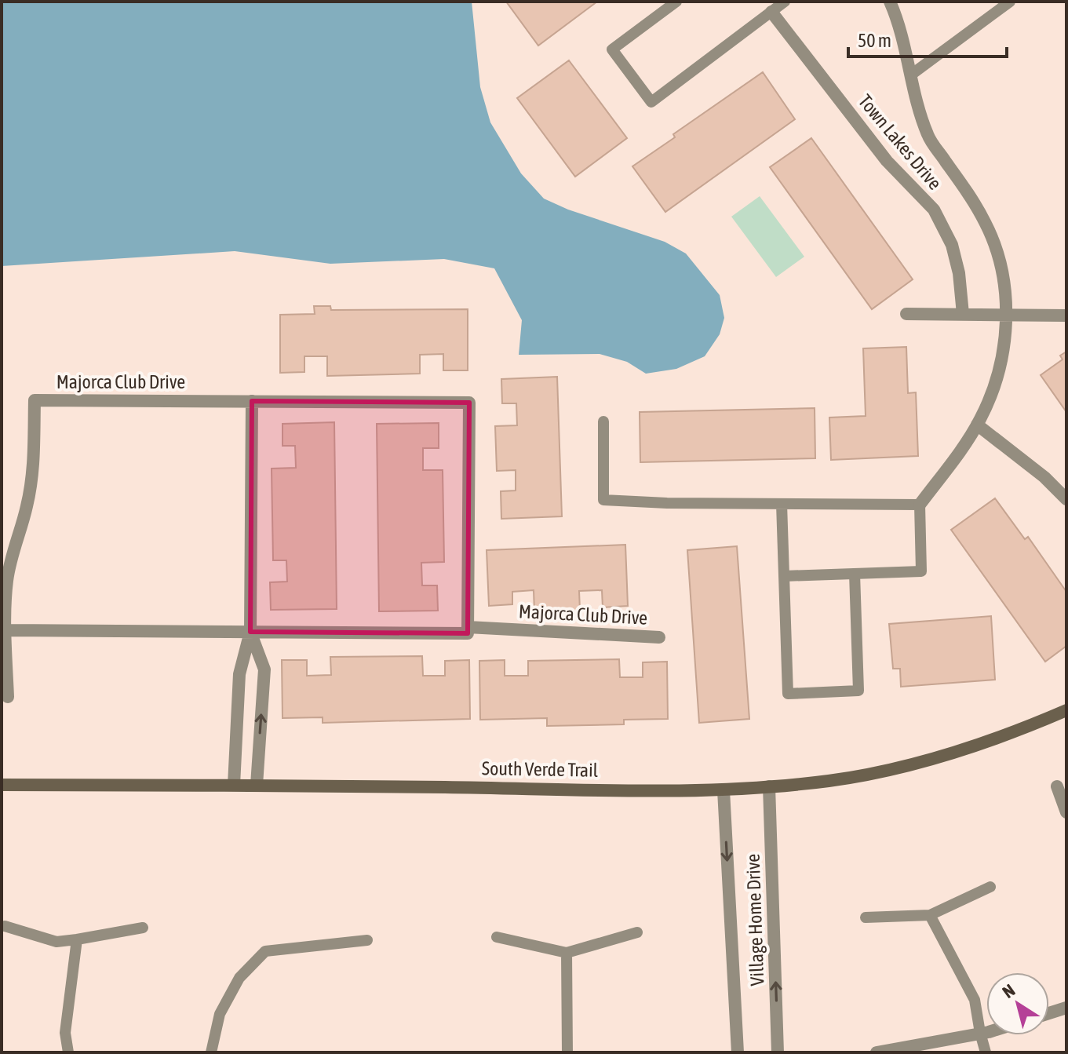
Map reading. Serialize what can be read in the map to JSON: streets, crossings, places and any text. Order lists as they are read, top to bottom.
{
  "streets": {
    "street": [
      "Town Lakes Drive",
      "Majorca Club Drive",
      "South Verde Trail",
      "Village Home Drive"
    ]
  },
  "crossings": [
    ["South Verde Trail", "Village Home Drive"]
  ],
  "scale_bar": "50 m",
  "north": "top left"
}
